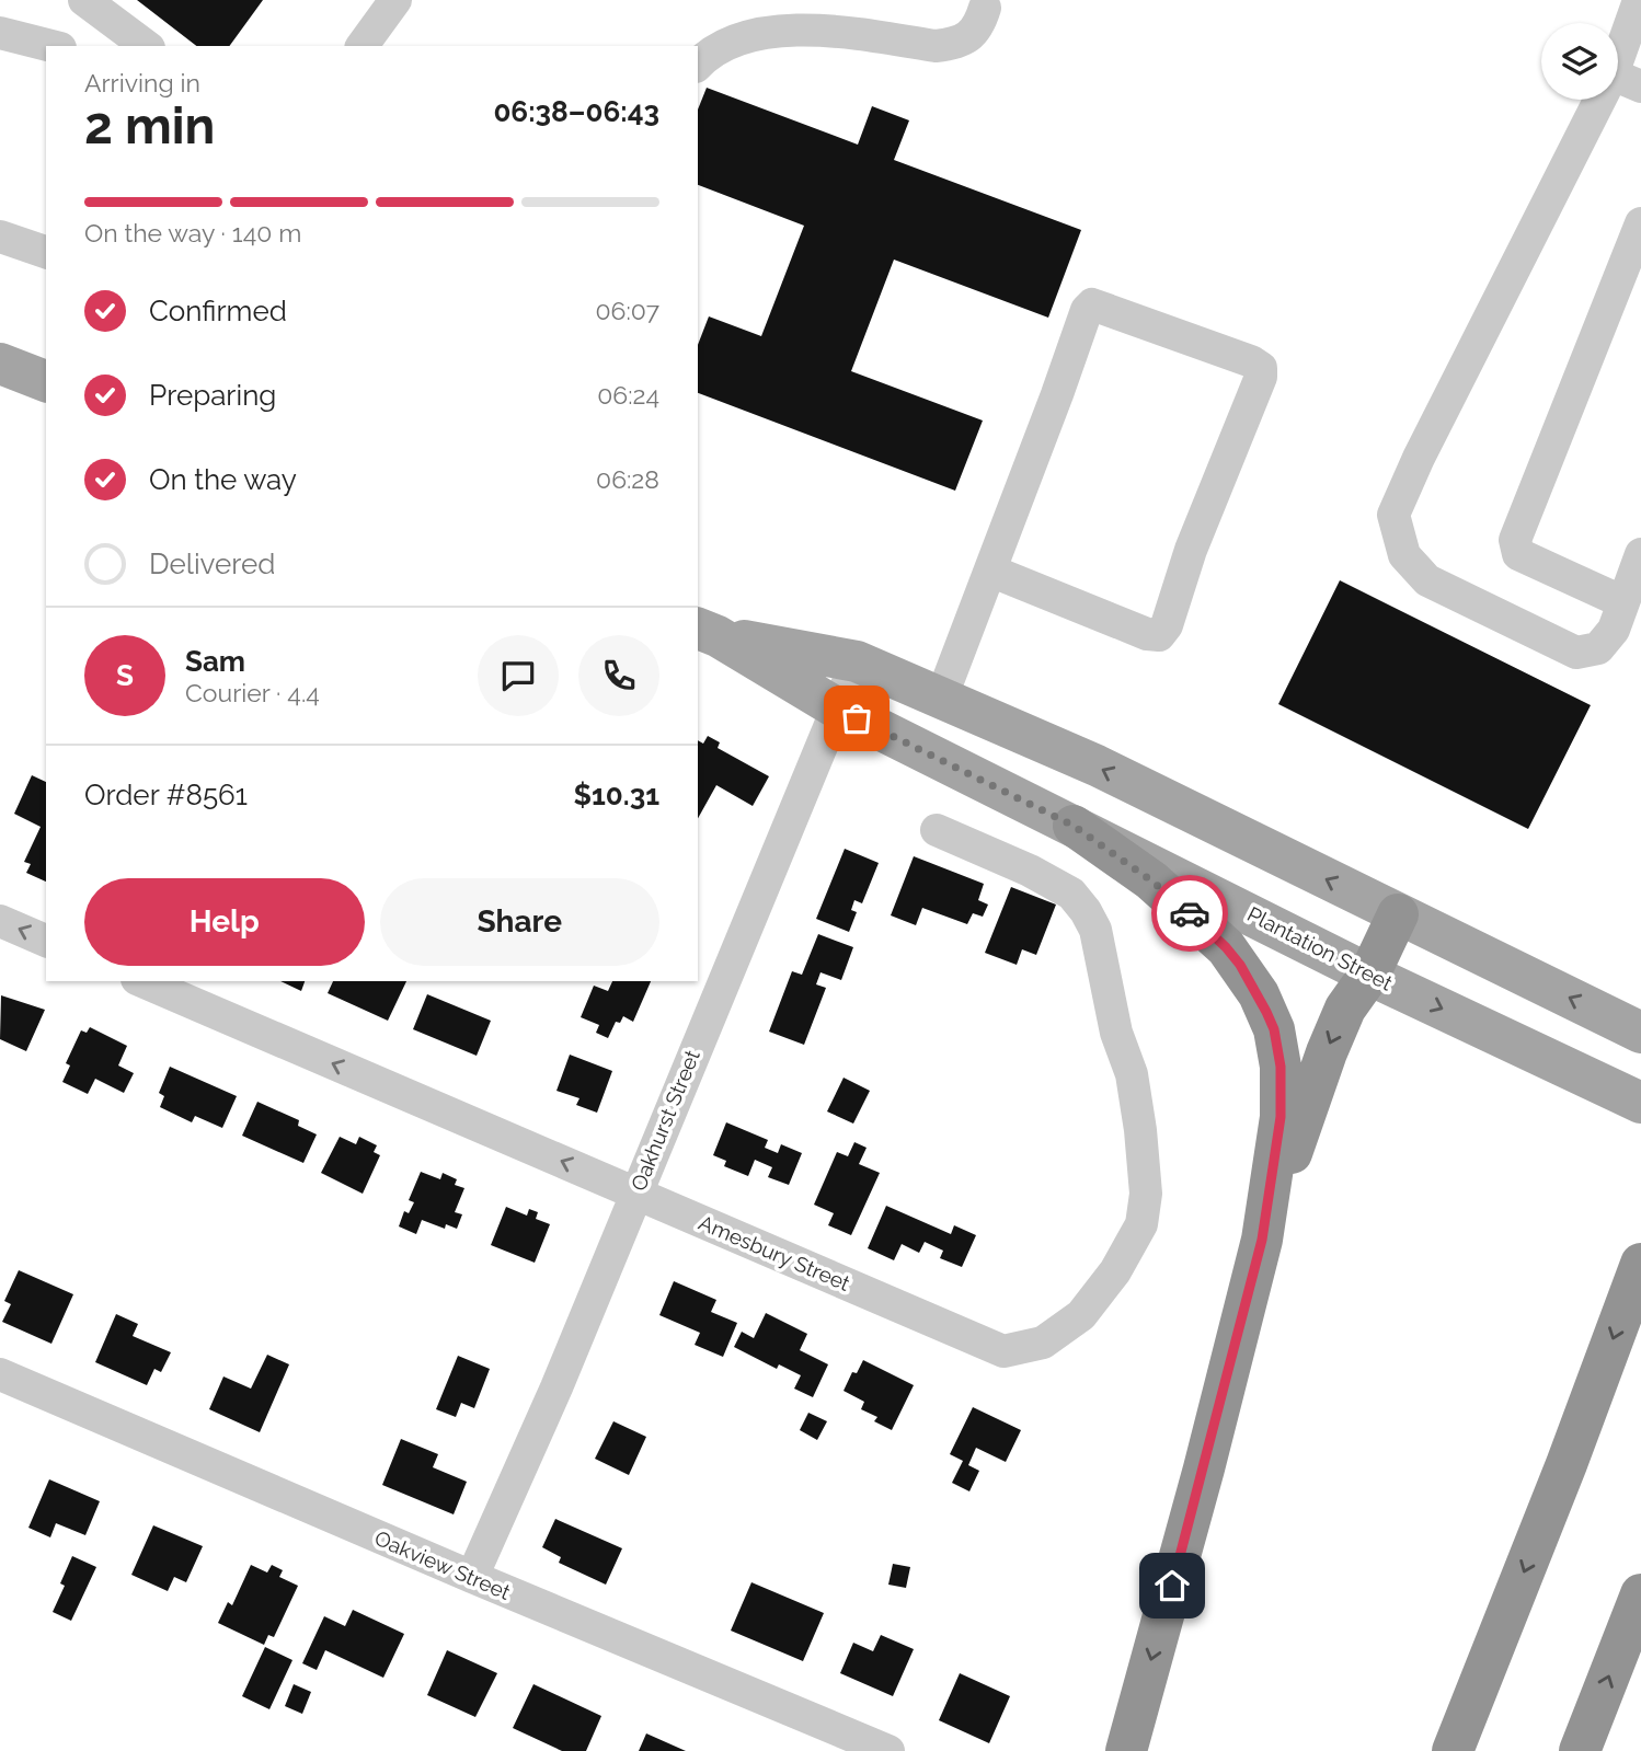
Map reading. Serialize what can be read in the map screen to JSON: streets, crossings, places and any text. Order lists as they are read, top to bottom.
{
  "streets": {
    "main road": ["Plantation Street"],
    "street": ["Oakhurst Street", "Amesbury Street", "Oakview Street"]
  },
  "crossings": [
    ["Plantation Street", "Oakhurst Street"],
    ["Oakhurst Street", "Amesbury Street"],
    ["Oakhurst Street", "Oakview Street"]
  ],
  "page": {
    "heading": ["2 min", "Arriving in", "06:38–06:43"],
    "panel": [
      "Sam",
      "Courier · 4.4",
      "Order #8561",
      "$10.31"
    ],
    "bar": "On the way · 140 m",
    "list": [
      ["Confirmed", "06:07"],
      ["Preparing", "06:24"],
      ["On the way", "06:28"],
      "Delivered"
    ],
    "round": "S",
    "buttons": ["Help", "Share"]
  }
}
